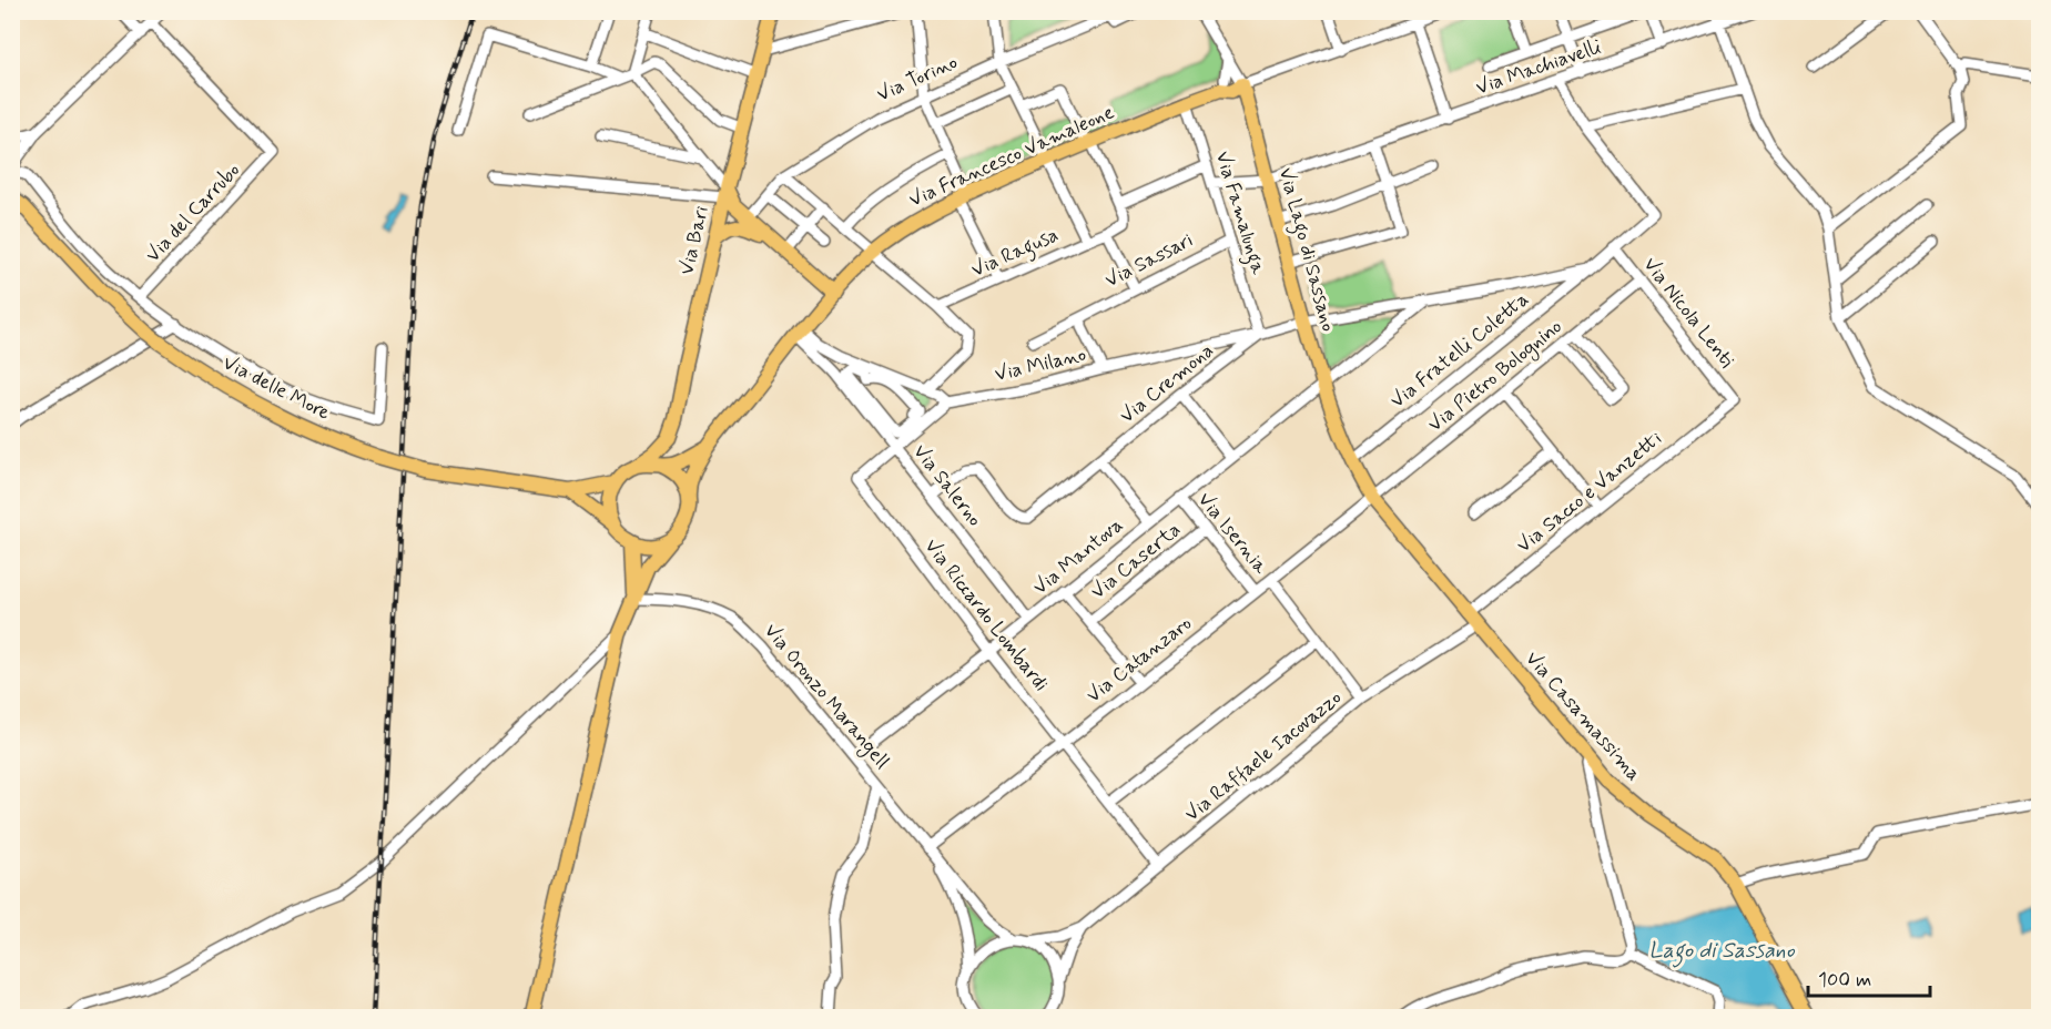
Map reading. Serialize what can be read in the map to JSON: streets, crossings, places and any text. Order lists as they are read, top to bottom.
{
  "streets": {
    "main road": [
      "Via Francesco Vamaleone",
      "Via Bari",
      "Via Lago di Sassano",
      "Via delle More",
      "Via Casamassima"
    ],
    "street": [
      "Via Machiavelli",
      "Via Torino",
      "Via del Carrubo",
      "Via Famalunga",
      "Via Ragusa",
      "Via Sassari",
      "Via Nicola Lenti",
      "Via Fratelli Coletta",
      "Via Milano",
      "Via Pietro Bolognino",
      "Via Cremona",
      "Via Salerno",
      "Via Sacco e Vanzetti",
      "Via Isernia",
      "Via Mantova",
      "Via Caserta",
      "Via Riccardo Lombardi",
      "Via Catanzaro",
      "Via Oronzo Marangell",
      "Via Raffaele Iacovazzo"
    ]
  },
  "crossings": [
    ["Via Machiavelli", "Via Famalunga"],
    ["Via Machiavelli", "Via Lago di Sassano"],
    ["Via Torino", "Via Bari"],
    ["Via Francesco Vamaleone", "Via Famalunga"],
    ["Via Francesco Vamaleone", "Via Bari"],
    ["Via Francesco Vamaleone", "Via Salerno"],
    ["Via Famalunga", "Via Sassari"],
    ["Via Famalunga", "Via Milano"],
    ["Via Famalunga", "Via Cremona"],
    ["Via Lago di Sassano", "Via Fratelli Coletta"],
    ["Via Lago di Sassano", "Via Milano"],
    ["Via Lago di Sassano", "Via Pietro Bolognino"],
    ["Via Lago di Sassano", "Via Mantova"],
    ["Via Lago di Sassano", "Via Catanzaro"],
    ["Via Lago di Sassano", "Via Casamassima"],
    ["Via Nicola Lenti", "Via Fratelli Coletta"],
    ["Via Nicola Lenti", "Via Pietro Bolognino"],
    ["Via Nicola Lenti", "Via Sacco e Vanzetti"],
    ["Via Fratelli Coletta", "Via Milano"],
    ["Via Milano", "Via Cremona"],
    ["Via Milano", "Via Mantova"],
    ["Via Milano", "Via Riccardo Lombardi"],
    ["Via Pietro Bolognino", "Via Catanzaro"],
    ["Via Pietro Bolognino", "Via Casamassima"],
    ["Via Cremona", "Via Salerno"],
    ["Via Salerno", "Via Mantova"],
    ["Via Salerno", "Via Riccardo Lombardi"],
    ["Via Sacco e Vanzetti", "Via Casamassima"],
    ["Via Isernia", "Via Mantova"],
    ["Via Isernia", "Via Caserta"],
    ["Via Isernia", "Via Catanzaro"],
    ["Via Mantova", "Via Riccardo Lombardi"],
    ["Via Mantova", "Via Oronzo Marangell"],
    ["Via Riccardo Lombardi", "Via Catanzaro"],
    ["Via Riccardo Lombardi", "Via Raffaele Iacovazzo"],
    ["Via Catanzaro", "Via Oronzo Marangell"],
    ["Via Catanzaro", "Via Casamassima"],
    ["Via Casamassima", "Via Raffaele Iacovazzo"]
  ],
  "water": ["Lago di Sassano"],
  "scale_bar": "100 m"
}
